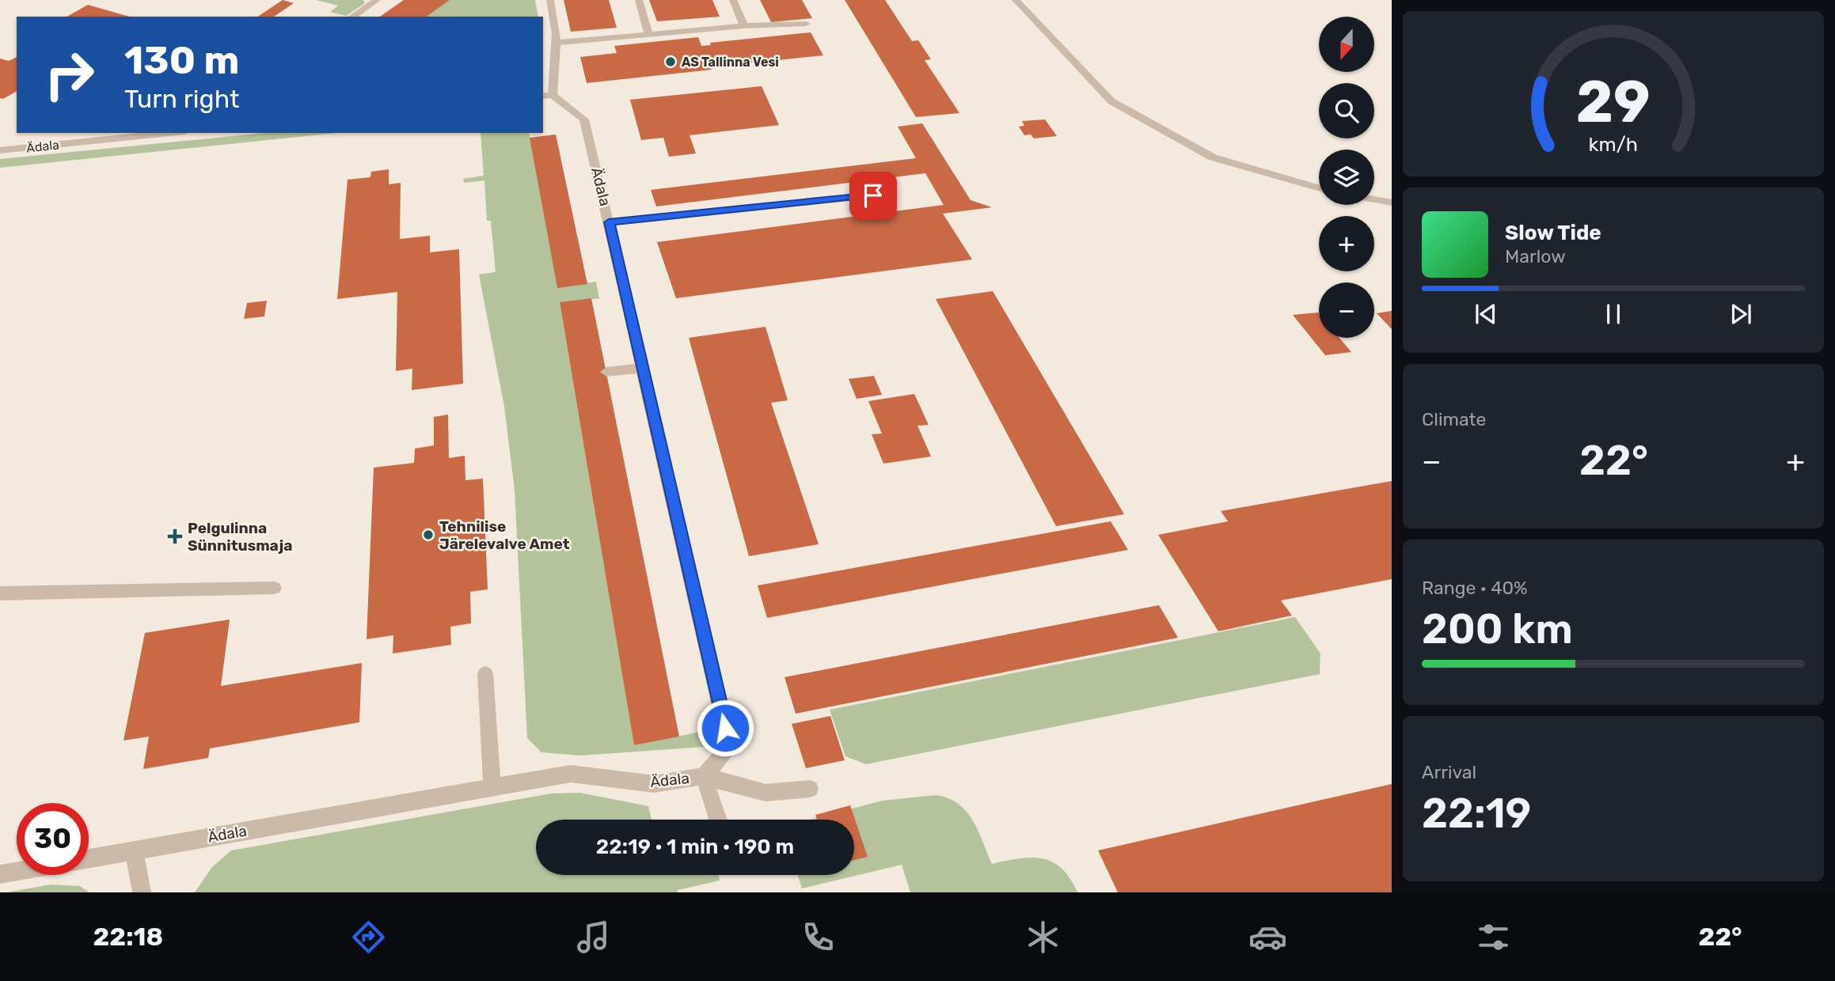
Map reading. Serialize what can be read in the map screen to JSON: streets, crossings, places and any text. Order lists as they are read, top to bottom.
{
  "streets": {
    "street": ["Ädala"]
  },
  "places": {
    "other": ["AS Tallinna Vesi", "Tehnilise Järelevalve Amet"],
    "health": ["Pelgulinna Sünnitusmaja"]
  },
  "north": "bottom",
  "page": {
    "map_buttons": ["+", "−"],
    "turn": ["130 m", "Turn right"],
    "song": ["Slow Tide", "Marlow"],
    "tile": [
      "Climate",
      ["Range · 40%", "200 km"],
      ["Arrival", "22:19"]
    ],
    "heat": ["−", "22°", "+"],
    "limit": "30",
    "trip": "22:19 · 1 min · 190 m",
    "tabs": ["22:18", "22°"],
    "gauge": ["29", "km/h"]
  }
}
